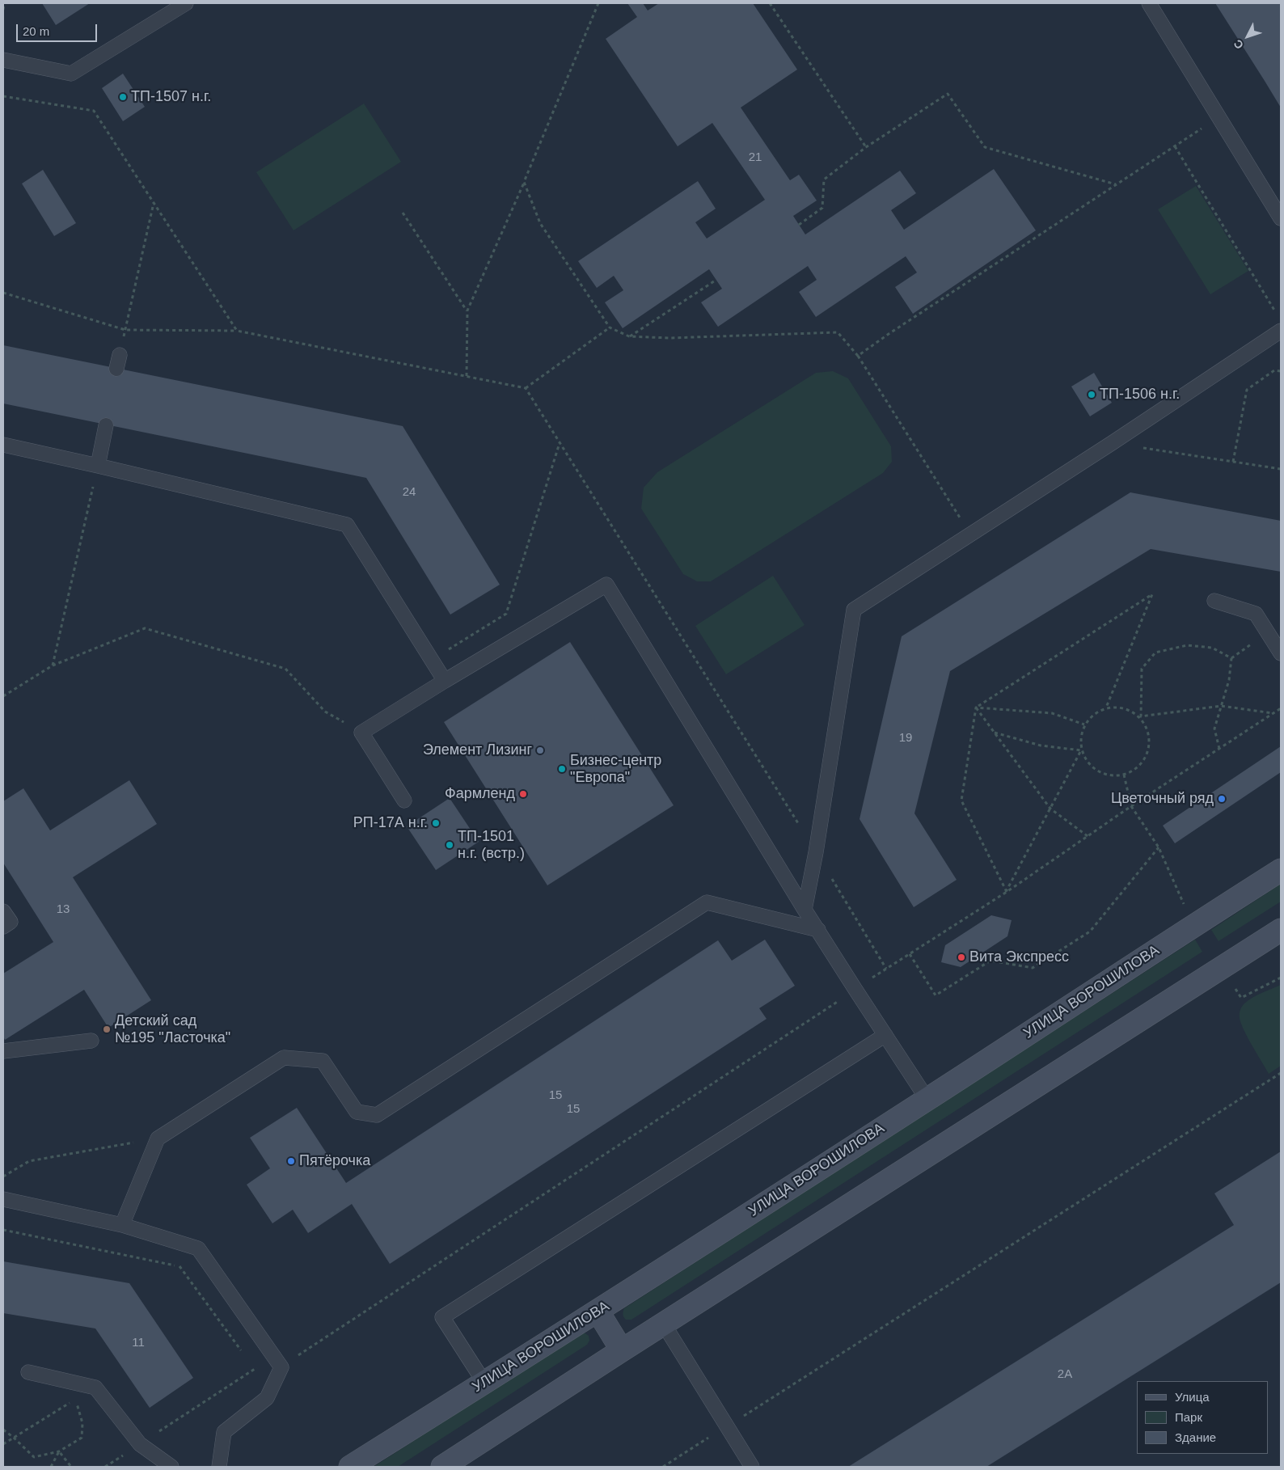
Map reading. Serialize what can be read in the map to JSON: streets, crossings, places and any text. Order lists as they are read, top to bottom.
{
  "streets": {
    "main road": ["УЛИЦА ВОРОШИЛОВА"]
  },
  "places": [
    "ТП-1507 н.г.",
    "ТП-1506 н.г.",
    "Элемент Лизинг",
    "Бизнес-центр \"Европа\"",
    "Фармленд",
    "Цветочный ряд",
    "РП-17А н.г.",
    "ТП-1501 н.г. (встр.)",
    "Вита Экспресс",
    "Детский сад №195 \"Ласточка\"",
    "Пятёрочка"
  ],
  "house_numbers": [
    "21",
    "24",
    "19",
    "13",
    "15",
    "15",
    "11",
    "2А"
  ],
  "legend": ["Улица", "Парк", "Здание"],
  "scale_bar": "20 m",
  "north": "bottom left"
}
